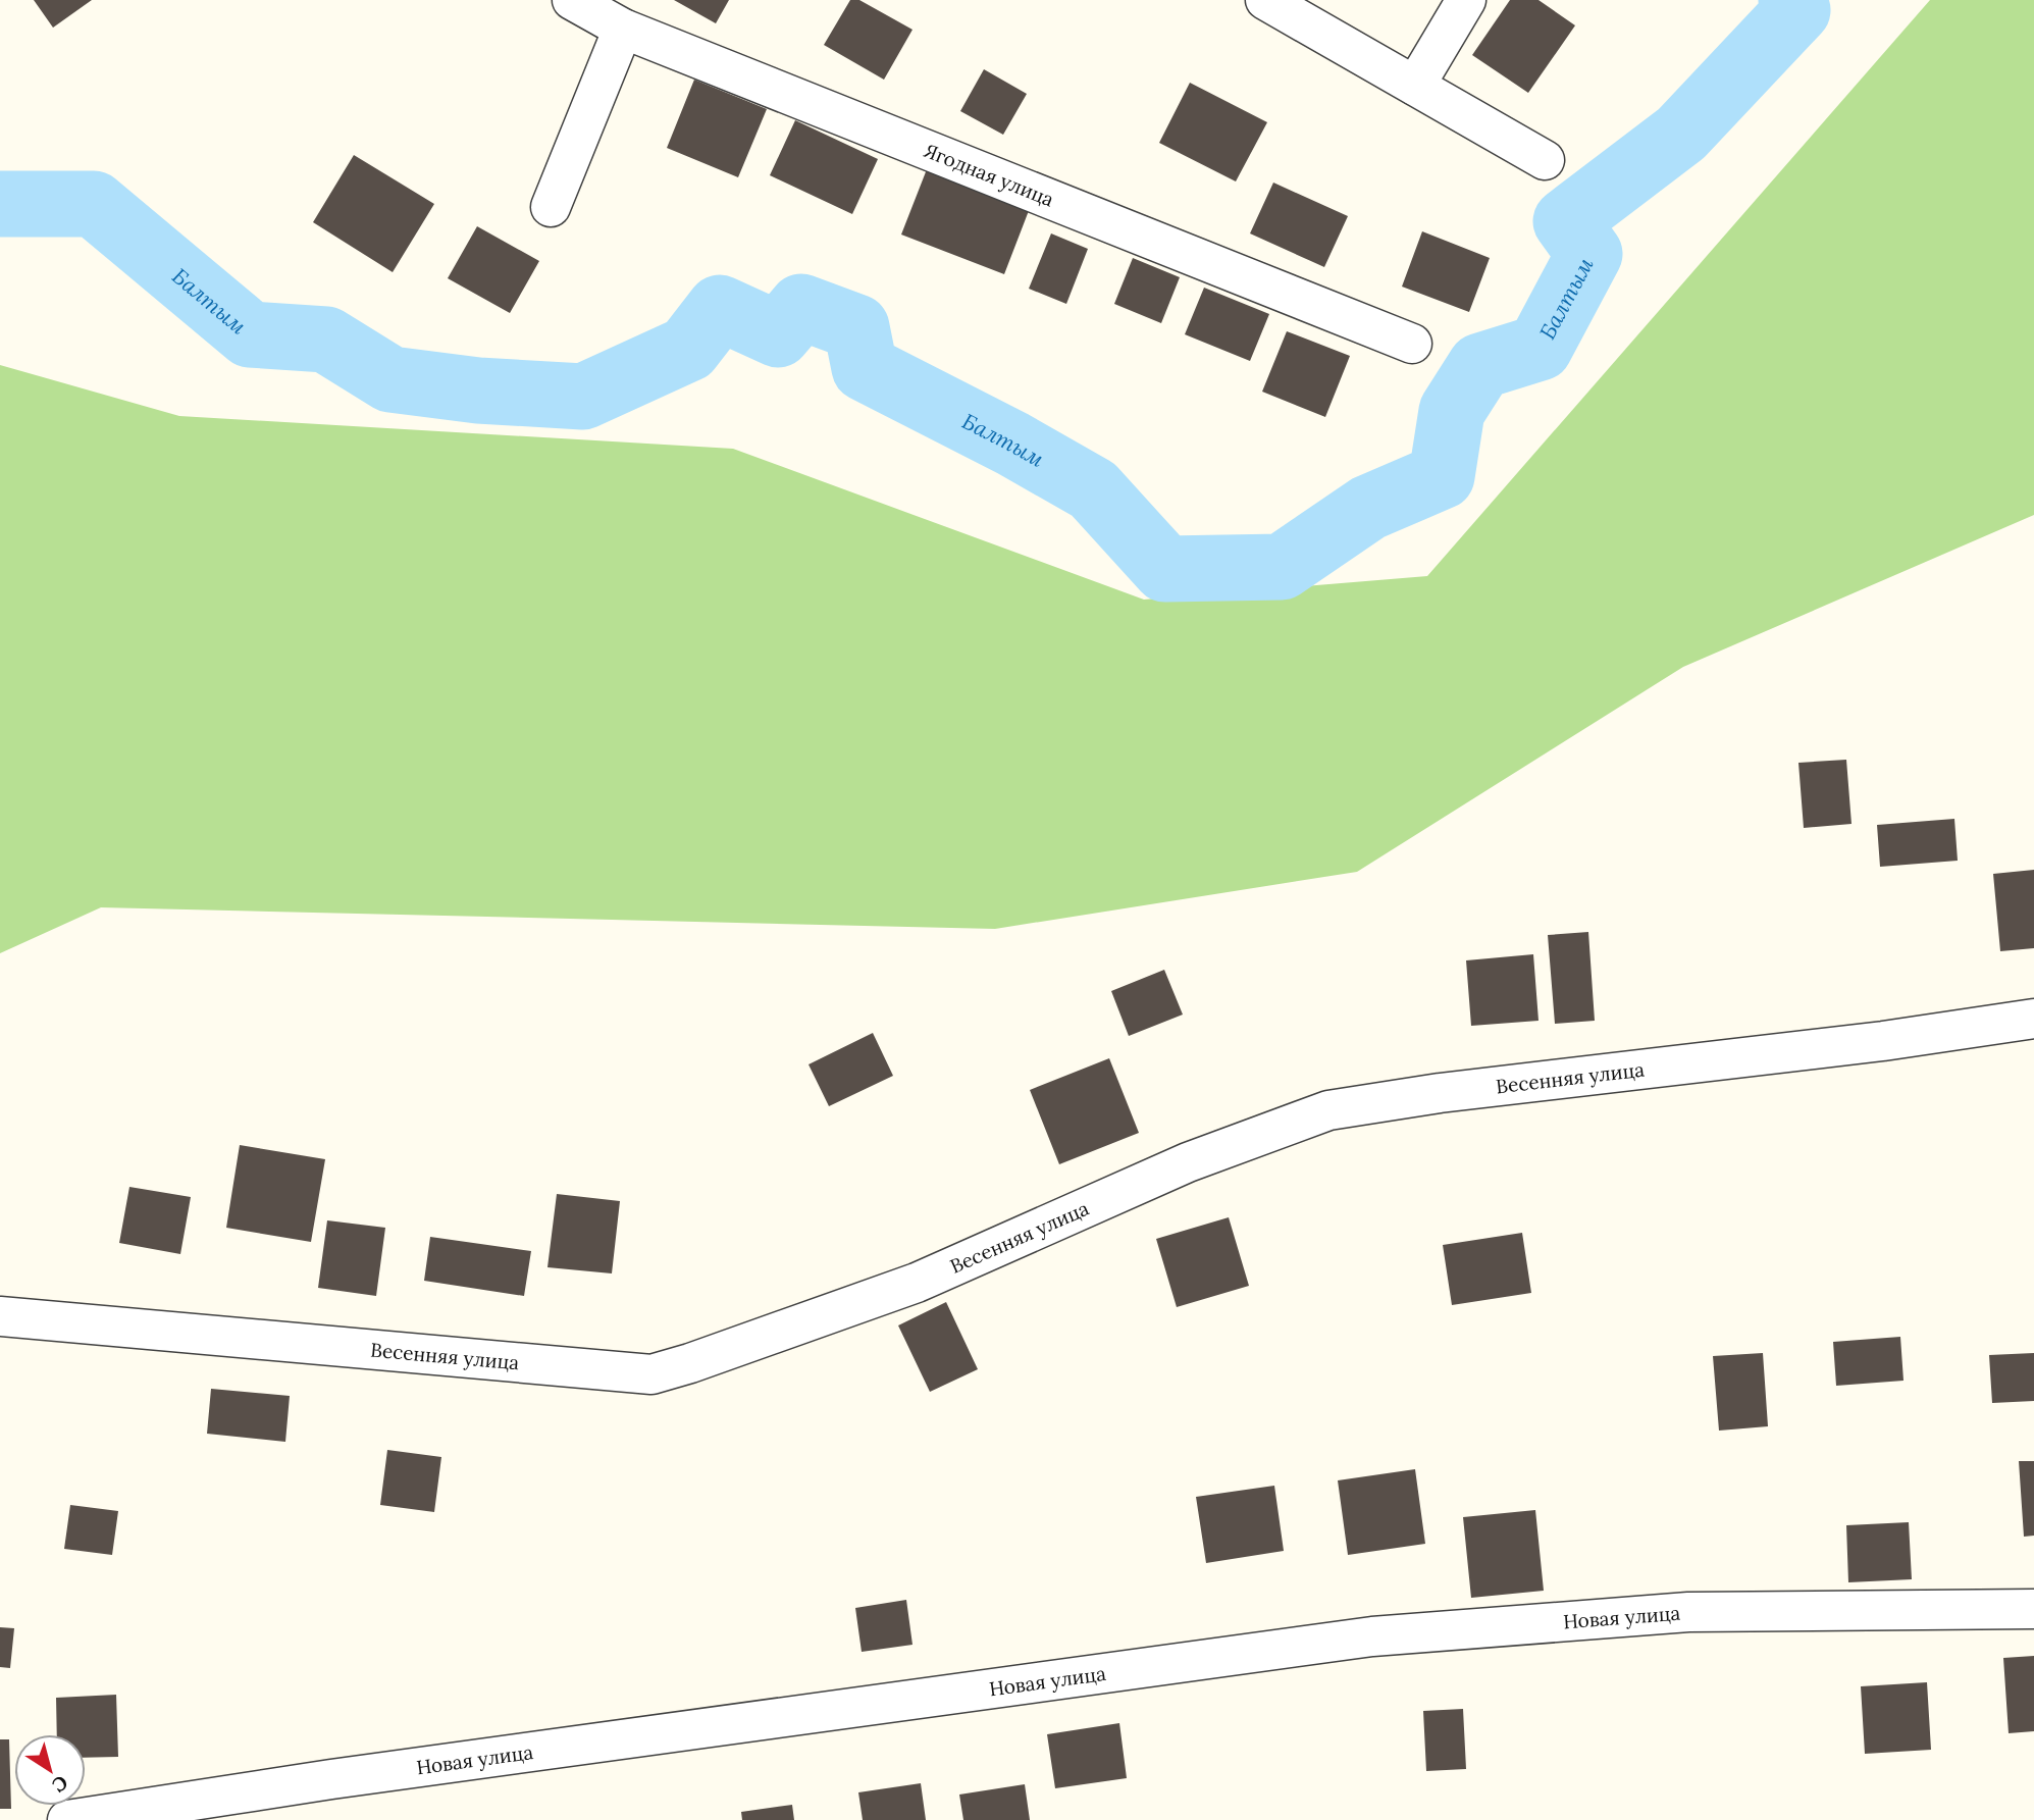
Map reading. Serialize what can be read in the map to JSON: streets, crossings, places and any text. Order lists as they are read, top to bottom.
{
  "streets": {
    "street": ["Ягодная улица", "Весенняя улица", "Новая улица"]
  },
  "water": ["Балтым"],
  "north": "bottom right"
}
